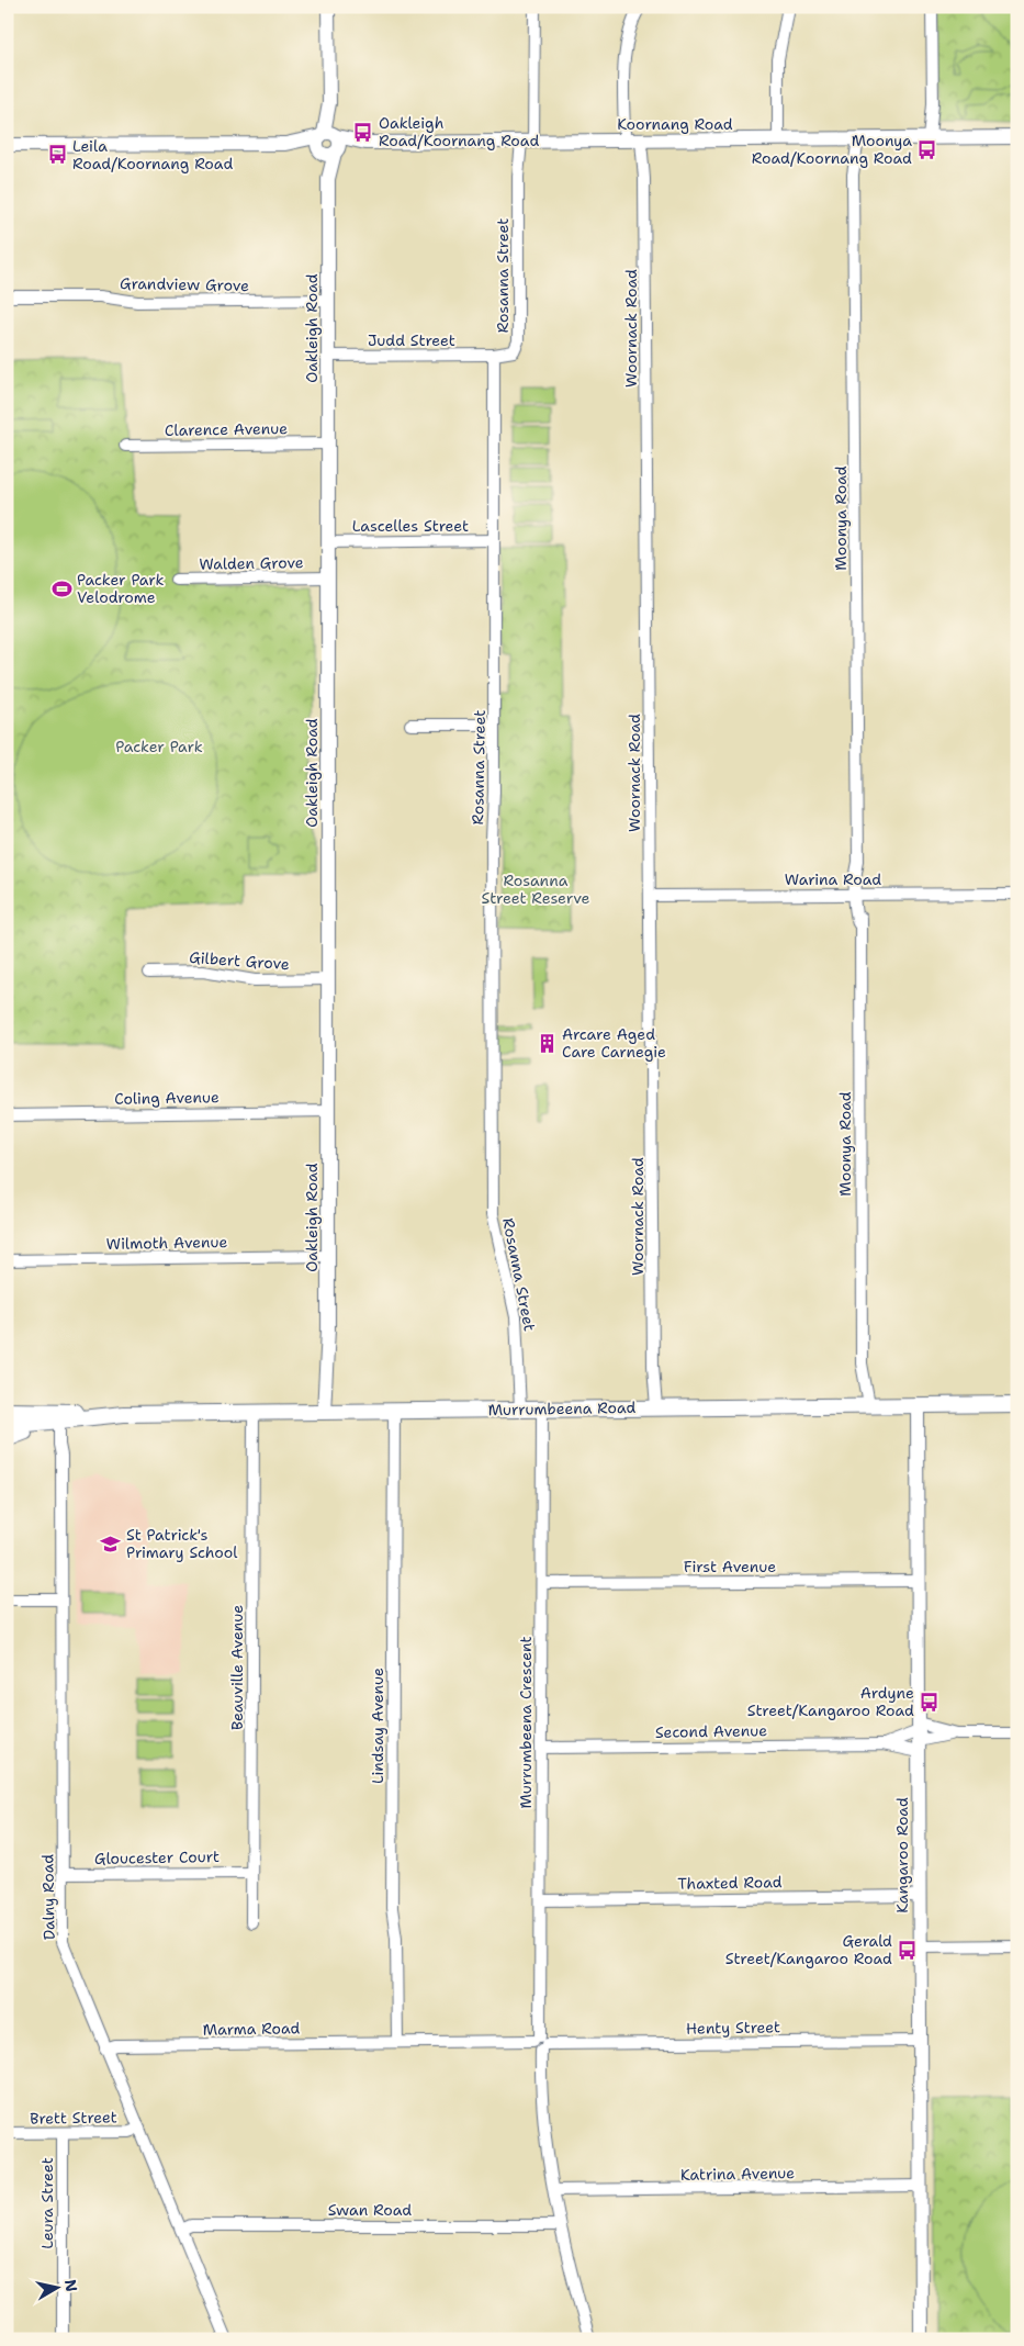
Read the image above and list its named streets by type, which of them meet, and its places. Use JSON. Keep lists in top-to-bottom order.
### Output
{
  "streets": {
    "main road": ["Murrumbeena Road"],
    "street": [
      "Koornang Road",
      "Rosanna Street",
      "Grandview Grove",
      "Oakleigh Road",
      "Woornack Road",
      "Judd Street",
      "Clarence Avenue",
      "Moonya Road",
      "Lascelles Street",
      "Walden Grove",
      "Warina Road",
      "Gilbert Grove",
      "Coling Avenue",
      "Wilmoth Avenue",
      "First Avenue",
      "Beauville Avenue",
      "Murrumbeena Crescent",
      "Lindsay Avenue",
      "Second Avenue",
      "Kangaroo Road",
      "Gloucester Court",
      "Thaxted Road",
      "Dalny Road",
      "Henty Street",
      "Marma Road",
      "Brett Street",
      "Katrina Avenue",
      "Leura Street",
      "Swan Road"
    ]
  },
  "crossings": [
    ["Koornang Road", "Rosanna Street"],
    ["Koornang Road", "Oakleigh Road"],
    ["Koornang Road", "Woornack Road"],
    ["Koornang Road", "Moonya Road"],
    ["Rosanna Street", "Judd Street"],
    ["Rosanna Street", "Lascelles Street"],
    ["Rosanna Street", "Murrumbeena Road"],
    ["Grandview Grove", "Oakleigh Road"],
    ["Oakleigh Road", "Judd Street"],
    ["Oakleigh Road", "Clarence Avenue"],
    ["Oakleigh Road", "Lascelles Street"],
    ["Oakleigh Road", "Walden Grove"],
    ["Oakleigh Road", "Gilbert Grove"],
    ["Oakleigh Road", "Coling Avenue"],
    ["Oakleigh Road", "Wilmoth Avenue"],
    ["Oakleigh Road", "Murrumbeena Road"],
    ["Woornack Road", "Warina Road"],
    ["Woornack Road", "Murrumbeena Road"],
    ["Moonya Road", "Warina Road"],
    ["Moonya Road", "Murrumbeena Road"],
    ["Murrumbeena Road", "Beauville Avenue"],
    ["Murrumbeena Road", "Murrumbeena Crescent"],
    ["Murrumbeena Road", "Lindsay Avenue"],
    ["Murrumbeena Road", "Kangaroo Road"],
    ["Murrumbeena Road", "Dalny Road"],
    ["First Avenue", "Murrumbeena Crescent"],
    ["First Avenue", "Kangaroo Road"],
    ["Beauville Avenue", "Gloucester Court"],
    ["Murrumbeena Crescent", "Second Avenue"],
    ["Murrumbeena Crescent", "Thaxted Road"],
    ["Murrumbeena Crescent", "Henty Street"],
    ["Murrumbeena Crescent", "Katrina Avenue"],
    ["Murrumbeena Crescent", "Swan Road"],
    ["Lindsay Avenue", "Henty Street"],
    ["Lindsay Avenue", "Marma Road"],
    ["Second Avenue", "Kangaroo Road"],
    ["Kangaroo Road", "Thaxted Road"],
    ["Kangaroo Road", "Henty Street"],
    ["Kangaroo Road", "Katrina Avenue"],
    ["Gloucester Court", "Dalny Road"],
    ["Dalny Road", "Marma Road"],
    ["Dalny Road", "Brett Street"],
    ["Dalny Road", "Swan Road"],
    ["Henty Street", "Marma Road"],
    ["Brett Street", "Leura Street"]
  ],
  "parks": ["Packer Park", "Rosanna Street Reserve"],
  "places": {
    "bus stop": [
      "Oakleigh Road/Koornang Road",
      "Moonya Road/Koornang Road",
      "Leila Road/Koornang Road",
      "Ardyne Street/Kangaroo Road",
      "Gerald Street/Kangaroo Road"
    ],
    "sports": ["Packer Park Velodrome"],
    "building": ["Arcare Aged Care Carnegie"],
    "school or university": ["St Patrick's Primary School"]
  },
  "north": "right"
}
